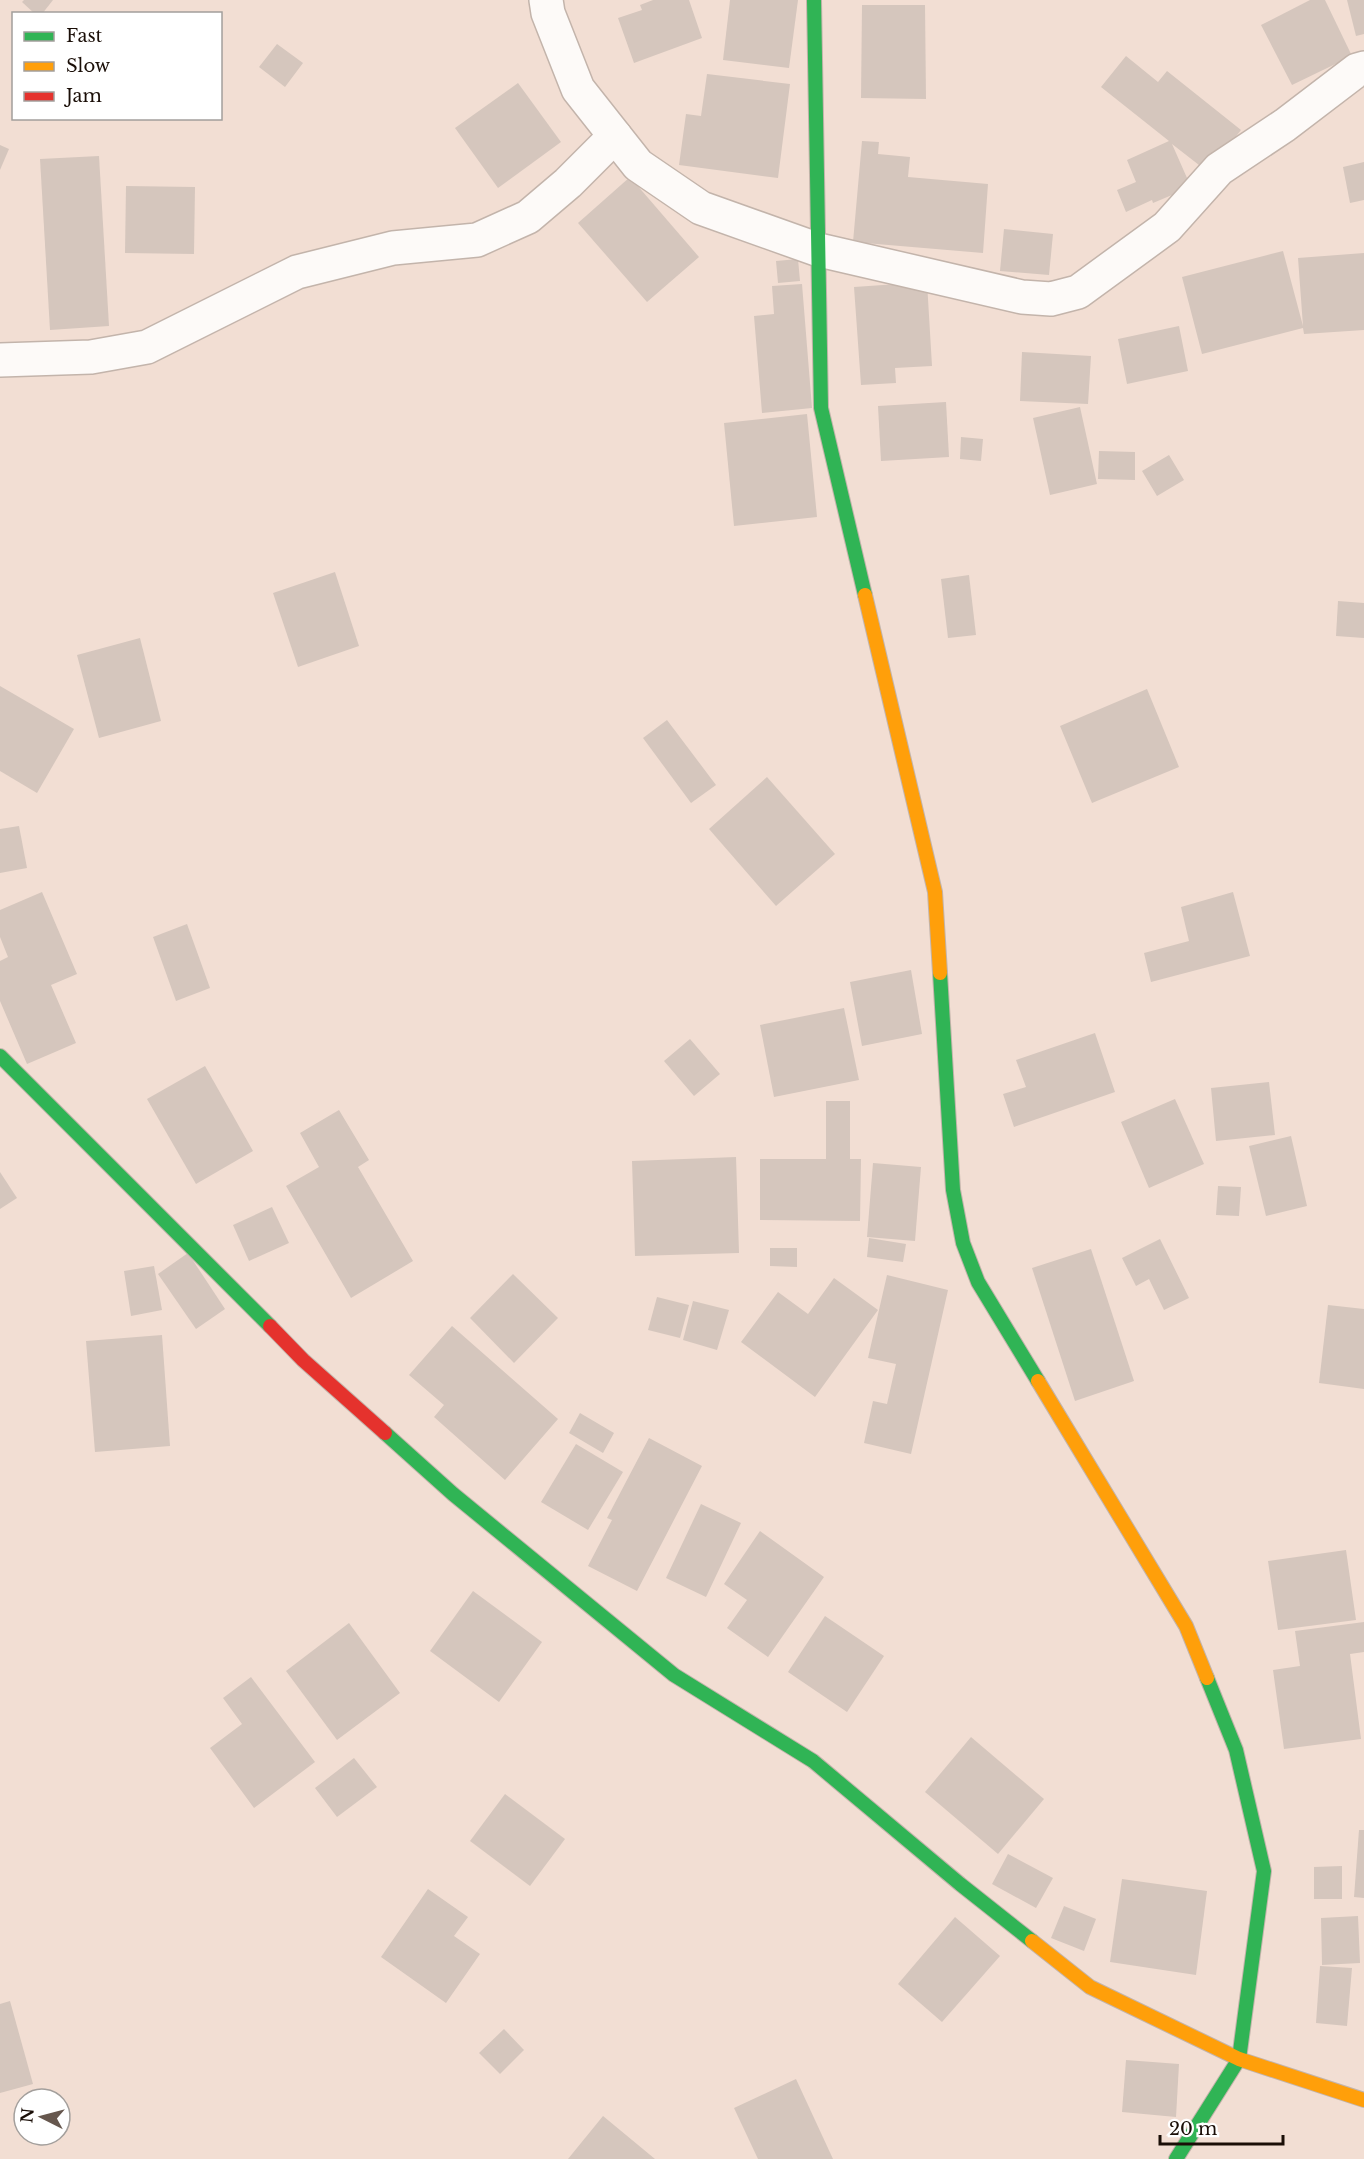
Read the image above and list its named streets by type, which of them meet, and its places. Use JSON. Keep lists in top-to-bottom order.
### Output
{
  "legend": ["Fast", "Slow", "Jam"],
  "scale_bar": "20 m",
  "north": "left"
}
